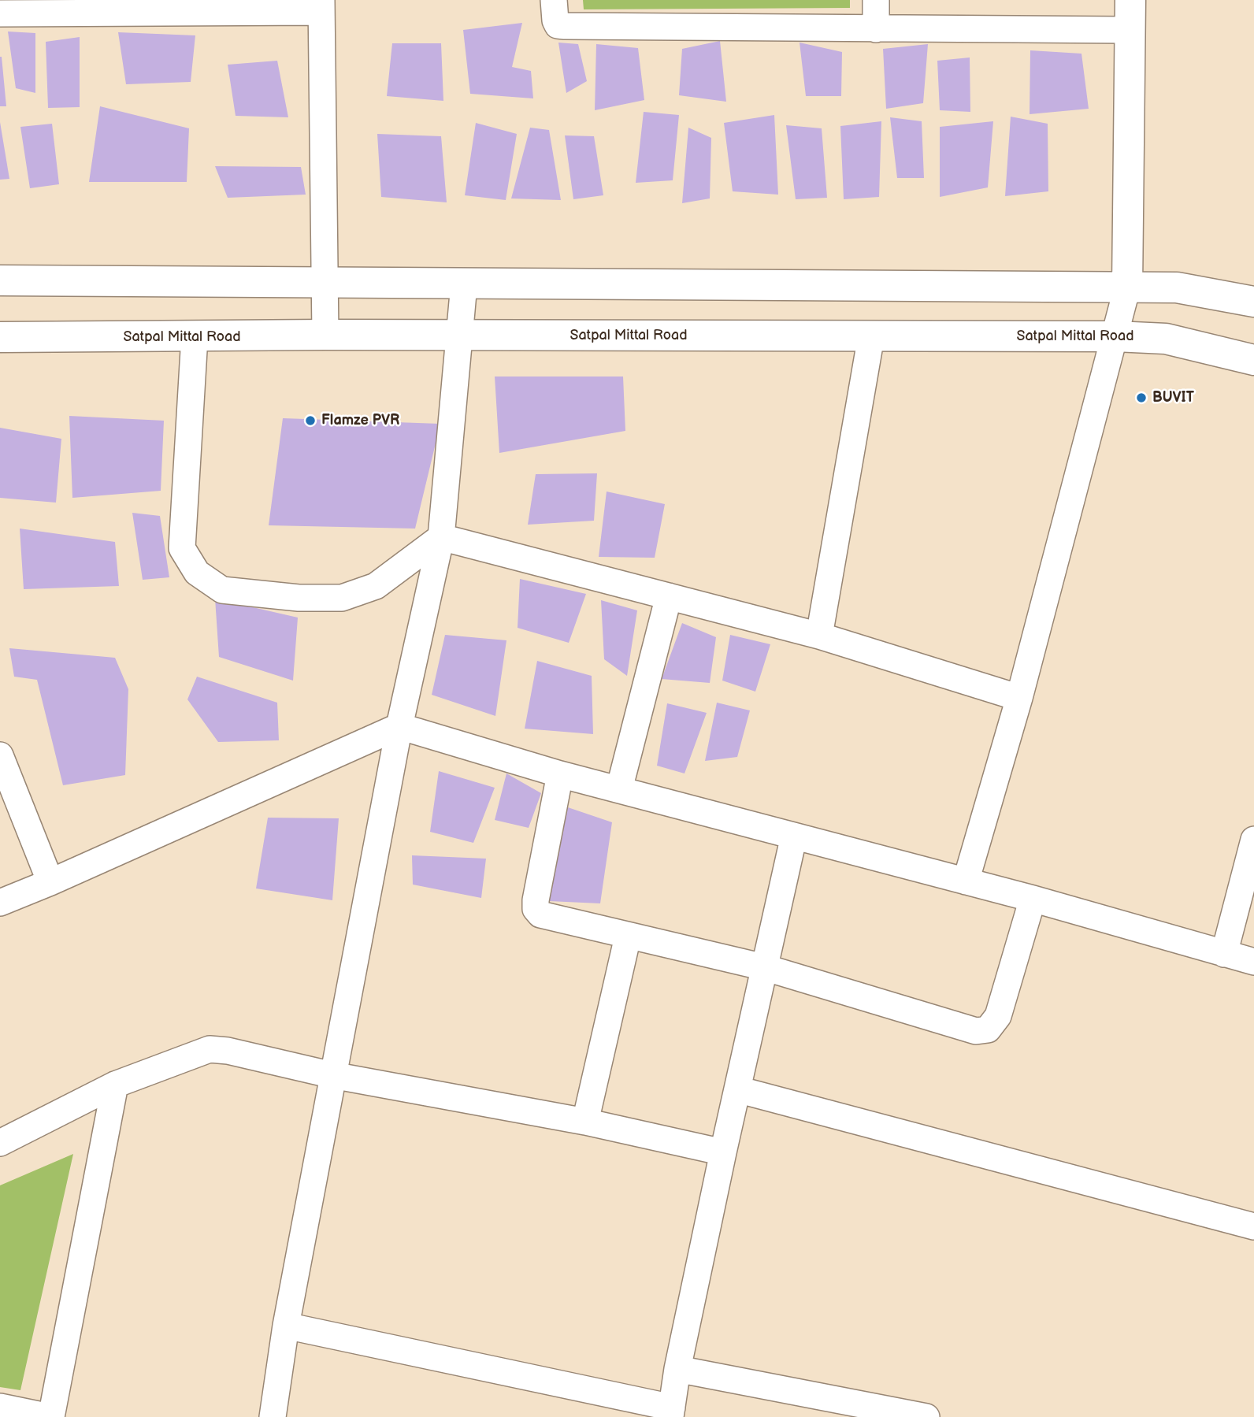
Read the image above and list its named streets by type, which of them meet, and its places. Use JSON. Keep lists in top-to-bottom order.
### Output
{
  "streets": {
    "street": ["Satpal Mittal Road"]
  },
  "places": ["BUVIT", "Flamze PVR"]
}
